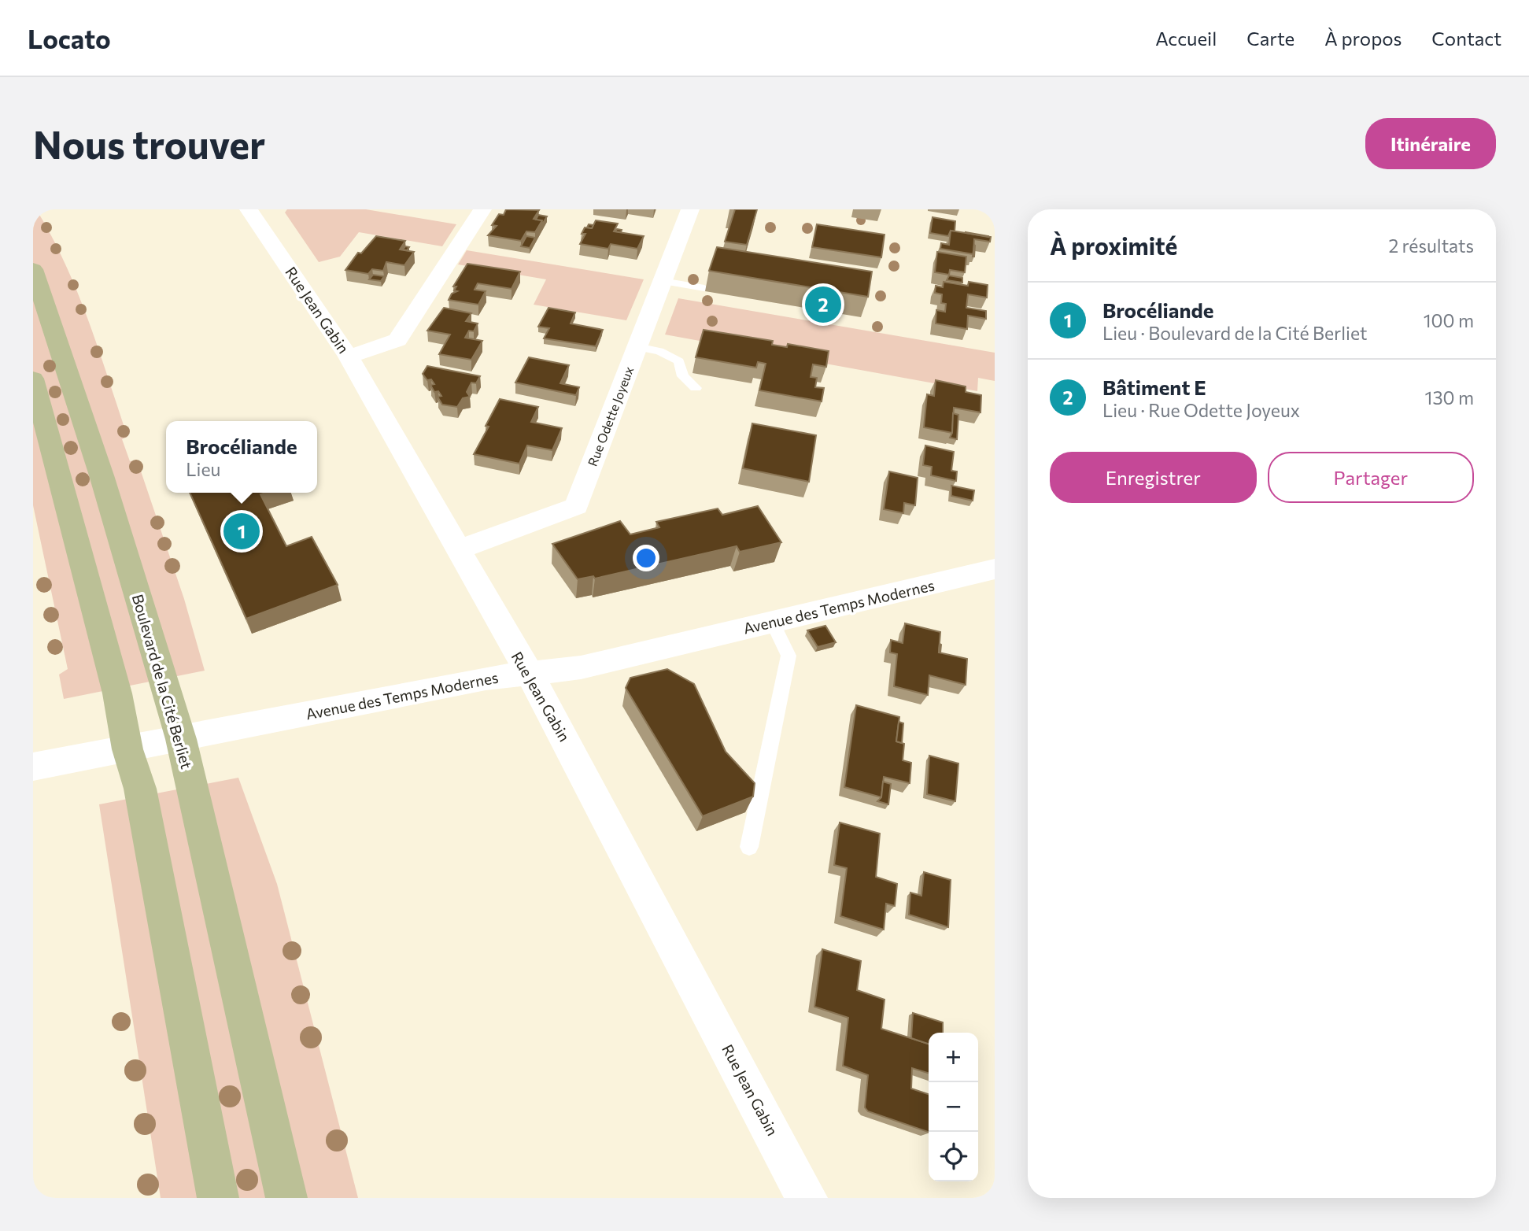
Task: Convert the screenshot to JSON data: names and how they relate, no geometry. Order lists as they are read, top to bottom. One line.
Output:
{"streets":{"main road":["Boulevard de la Cité Berliet"],"street":["Rue Jean Gabin","Rue Odette Joyeux","Avenue des Temps Modernes"]},"crossings":[["Rue Jean Gabin","Rue Odette Joyeux"],["Rue Jean Gabin","Avenue des Temps Modernes"],["Avenue des Temps Modernes","Boulevard de la Cité Berliet"]],"page":{"header":"Locato","nav":["Accueil","Carte","À propos","Contact"],"buttons":["Itinéraire",["Enregistrer","Partager"]],"title":"Nous trouver","heading":["À proximité","2 résultats"],"list":[{"mark":"1","name":"Brocéliande","note":"Lieu · Boulevard de la Cité Berliet","value":"100 m"},{"mark":"2","name":"Bâtiment E","note":"Lieu · Rue Odette Joyeux","value":"130 m"}],"pins":["2","1"],"popup":["Brocéliande","Lieu"],"map_buttons":["+","−"]}}
